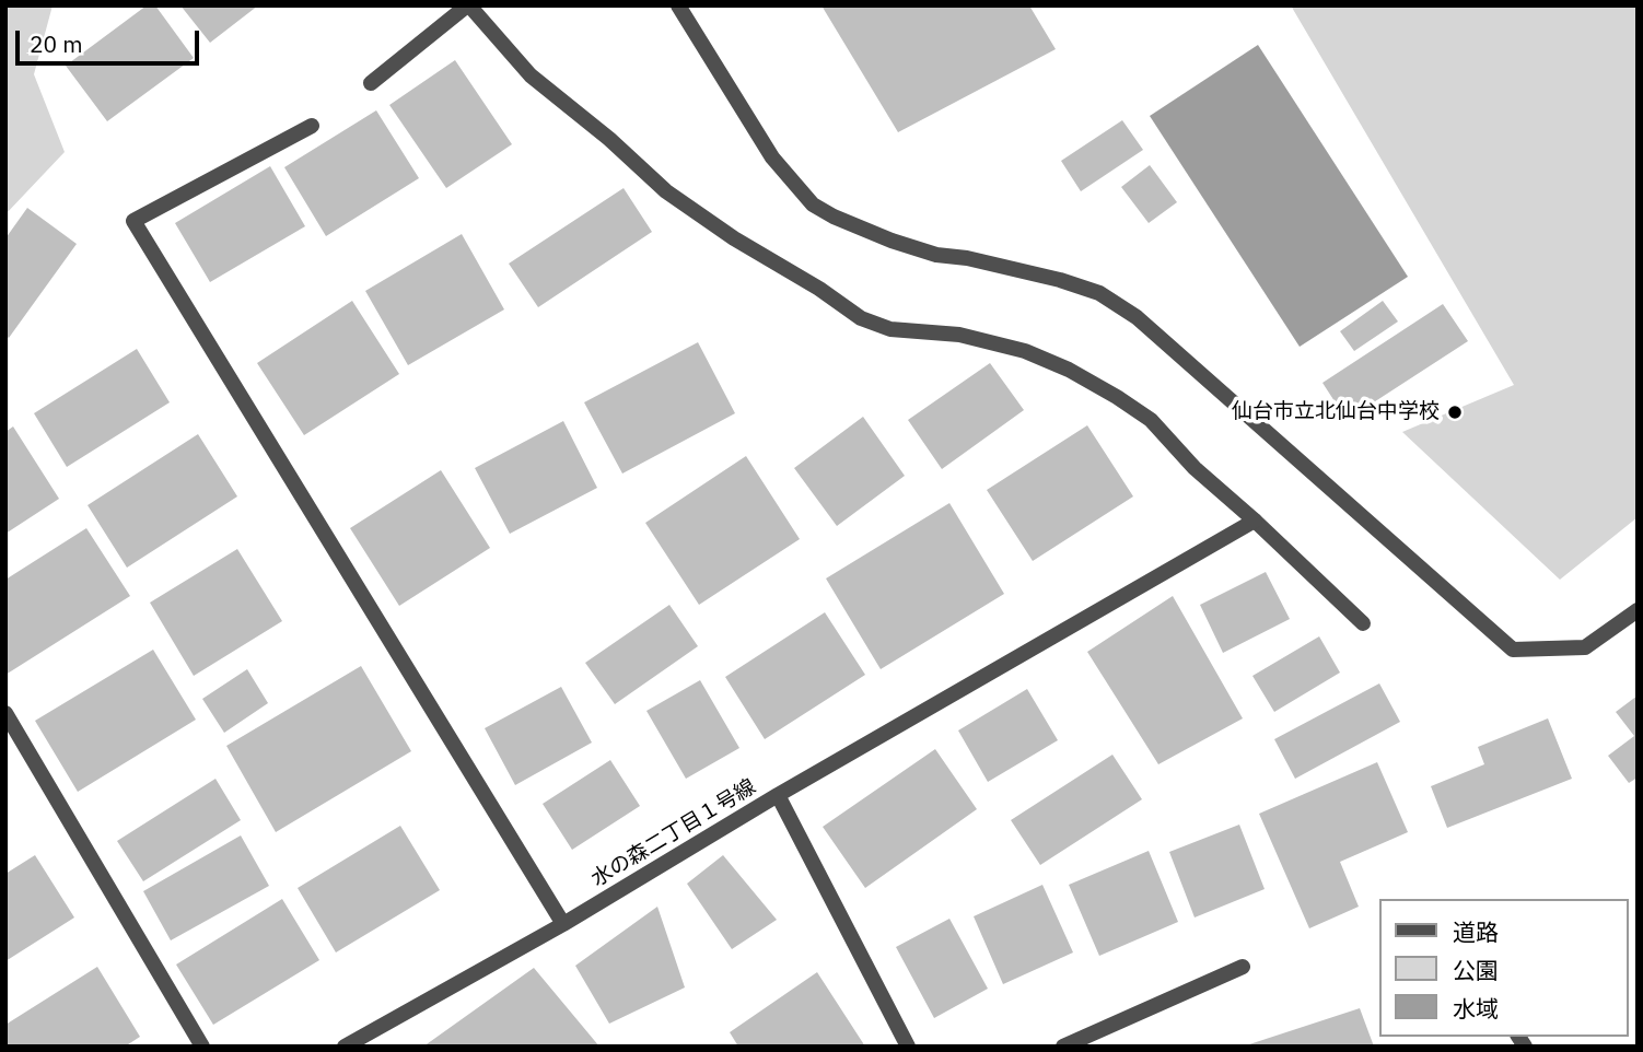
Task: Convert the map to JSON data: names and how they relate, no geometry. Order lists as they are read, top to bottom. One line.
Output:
{"streets":{"street":["水の森二丁目１号線"]},"places":["仙台市立北仙台中学校"],"legend":["道路","公園","水域"],"scale_bar":"20 m"}
